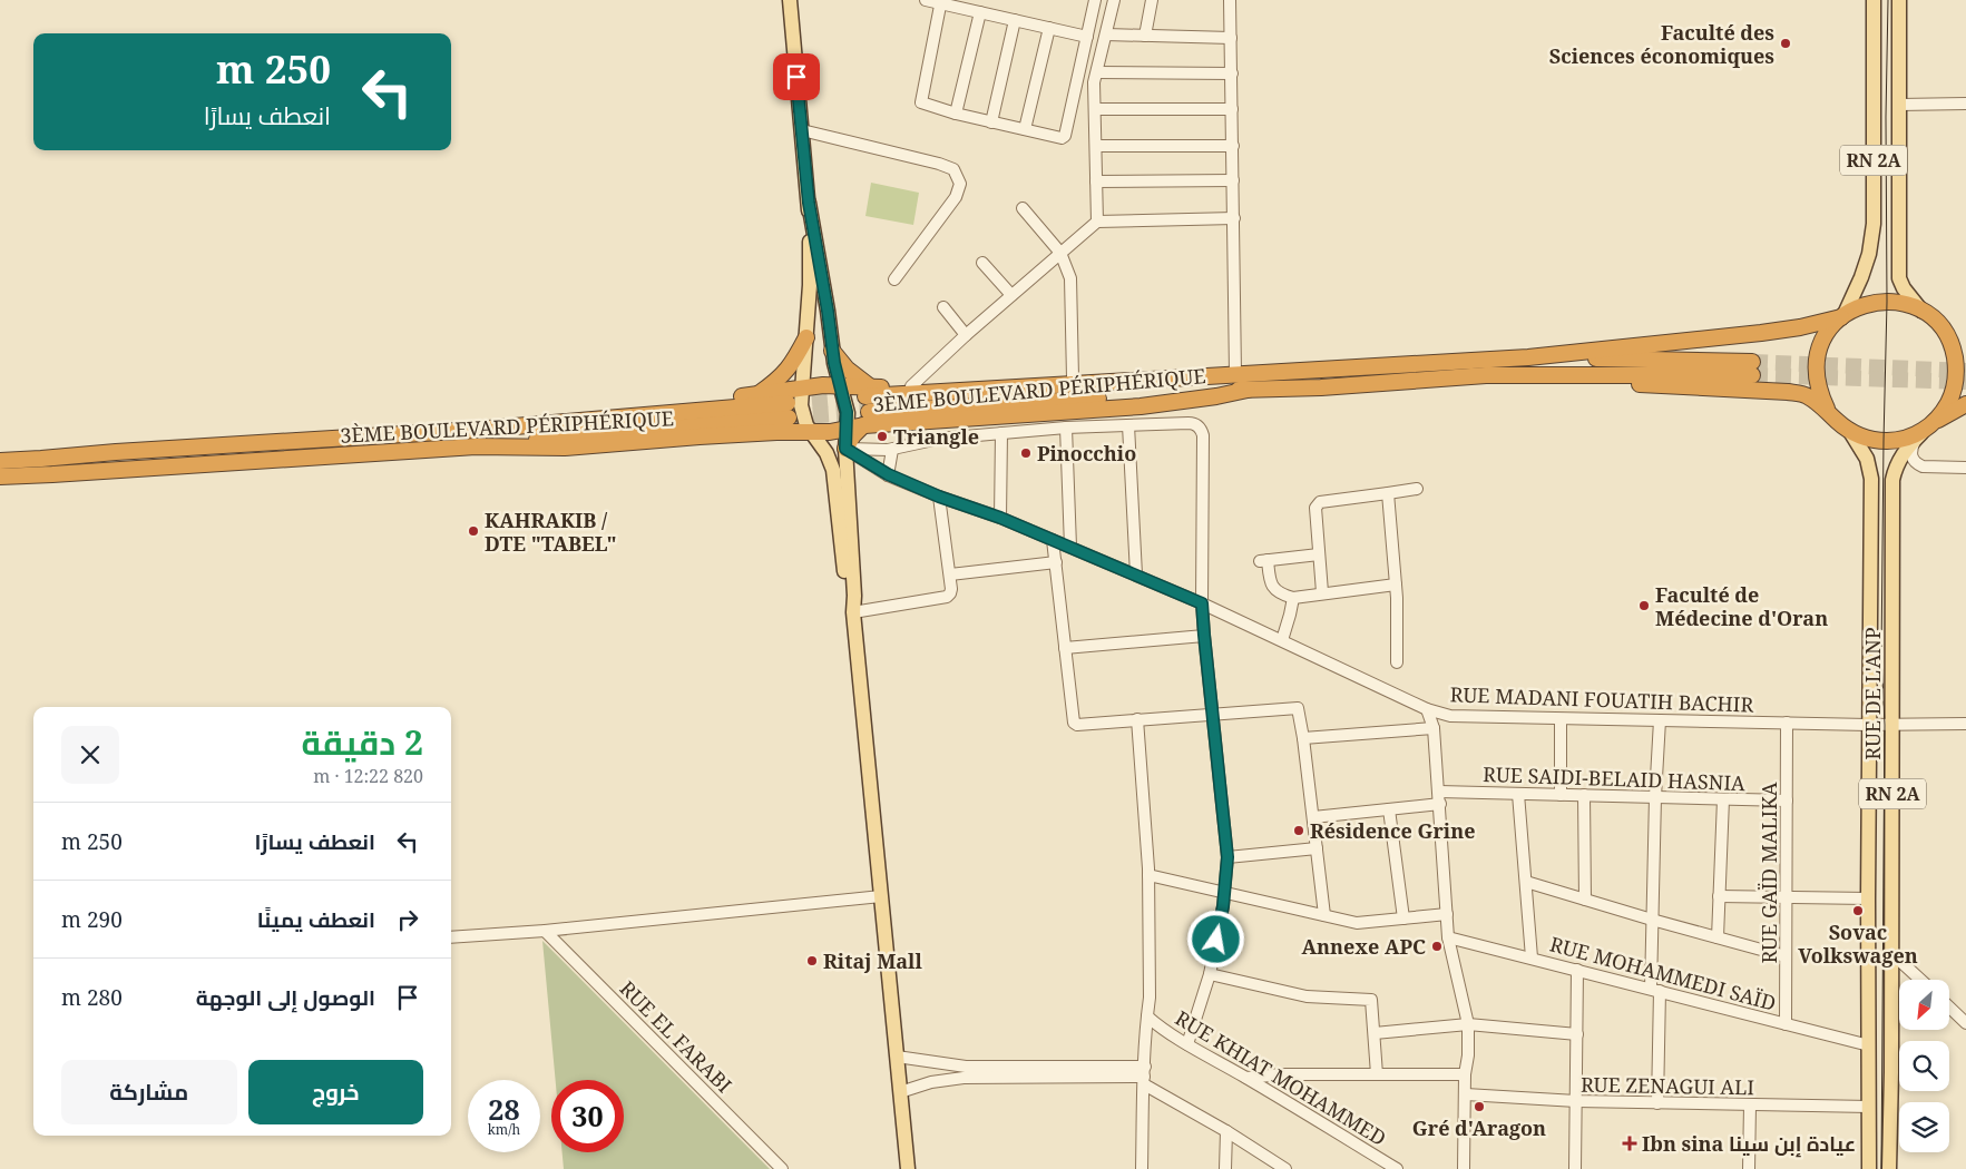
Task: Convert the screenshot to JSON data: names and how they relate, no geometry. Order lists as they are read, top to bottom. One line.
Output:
{"streets":{"highway":["3ÈME BOULEVARD PÉRIPHÉRIQUE"],"main road":["RN 2A","RUE DE L'ANP"],"street":["RUE MADANI FOUATIH BACHIR","RUE SAIDI-BELAID HASNIA","RUE GAÏD MALIKA","RUE MOHAMMEDI SAÏD","RUE EL FARABI","RUE KHIAT MOHAMMED","RUE ZENAGUI ALI"]},"crossings":[["RN 2A","RUE DE L'ANP"],["RUE DE L'ANP","RUE MADANI FOUATIH BACHIR"],["RUE DE L'ANP","RUE MOHAMMEDI SAÏD"],["RUE DE L'ANP","RUE ZENAGUI ALI"],["RUE MADANI FOUATIH BACHIR","RUE GAÏD MALIKA"],["RUE SAIDI-BELAID HASNIA","RUE GAÏD MALIKA"],["RUE GAÏD MALIKA","RUE MOHAMMEDI SAÏD"]],"places":{"other":["Faculté des Sciences économiques","Triangle","Pinocchio","KAHRAKIB / DTE \"TABEL\"","Faculté de Médecine d'Oran","Résidence Grine","Sovac Volkswagen","Annexe APC","Ritaj Mall","Gré d'Aragon"],"health":["Ibn sina عيادة إبن سينا"]},"north":"bottom left","page":{"turn":["250 m","انعطف يسارًا"],"heading":["2 دقيقة","820 m · 12:22"],"list":[{"name":"انعطف يسارًا","value":"250 m"},{"name":"انعطف يمينًا","value":"290 m"},{"name":"الوصول إلى الوجهة","value":"280 m"}],"buttons":["خروج","مشاركة"],"speed":"28 km/h","limit":"30"}}
